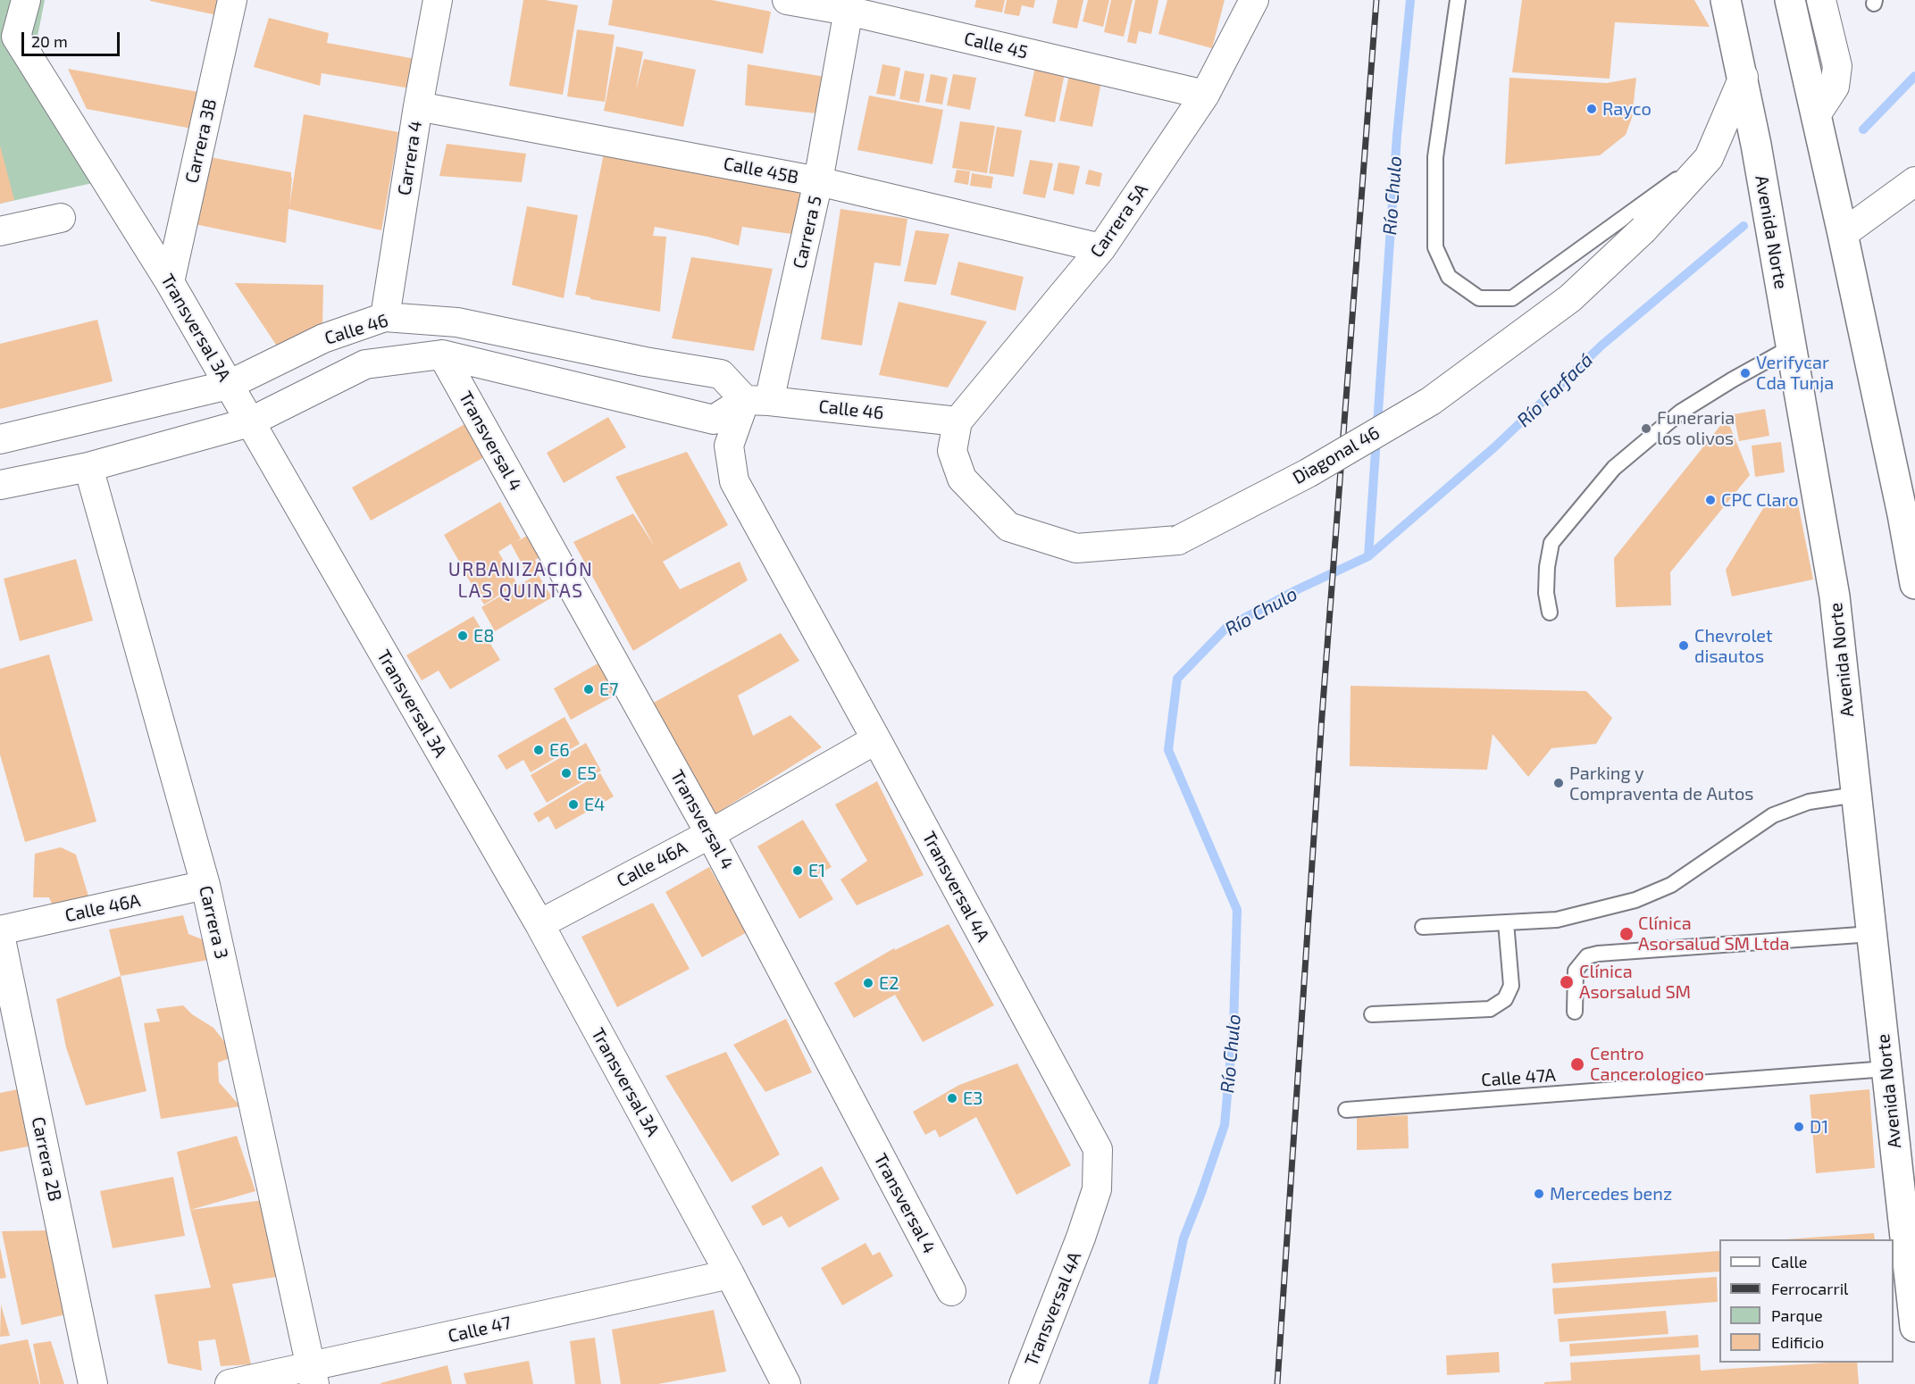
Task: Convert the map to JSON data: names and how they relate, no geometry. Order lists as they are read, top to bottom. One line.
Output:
{"streets":{"main road":["Avenida Norte"],"street":["Calle 45","Carrera 3B","Carrera 4","Calle 45B","Carrera 5A","Carrera 5","Transversal 3A","Calle 46","Transversal 4","Diagonal 46","Calle 46A","Transversal 4A","Carrera 3","Carrera 2B","Calle 47"],"lane":["Calle 47A"]},"crossings":[["Calle 45","Carrera 5A"],["Calle 45","Carrera 5"],["Carrera 3B","Transversal 3A"],["Carrera 4","Calle 45B"],["Carrera 4","Calle 46"],["Calle 45B","Carrera 5A"],["Calle 45B","Carrera 5"],["Carrera 5A","Calle 46"],["Carrera 5A","Diagonal 46"],["Carrera 5","Calle 46"],["Carrera 5","Transversal 4A"],["Avenida Norte","Diagonal 46"],["Avenida Norte","Calle 47A"],["Transversal 3A","Calle 46"],["Transversal 3A","Calle 46A"],["Transversal 3A","Calle 47"],["Calle 46","Transversal 4"],["Calle 46","Diagonal 46"],["Calle 46","Transversal 4A"],["Calle 46","Carrera 3"],["Transversal 4","Calle 46A"],["Calle 46A","Transversal 4A"],["Calle 46A","Carrera 3"],["Carrera 3","Calle 47"]],"districts":["URBANIZACIÓN LAS QUINTAS"],"water":["Río Chulo","Río Farfacá"],"places":["Rayco","Verifycar Cda Tunja","Funeraria los olivos","CPC Claro","E8","Chevrolet disautos","E7","E6","E5","Parking y Compraventa de Autos","E4","E1","Clínica Asorsalud SM Ltda","Clínica Asorsalud SM","E2","Centro Cancerologico","E3","D1","Mercedes benz"],"legend":["Calle","Ferrocarril","Parque","Edificio"],"scale_bar":"20 m"}
